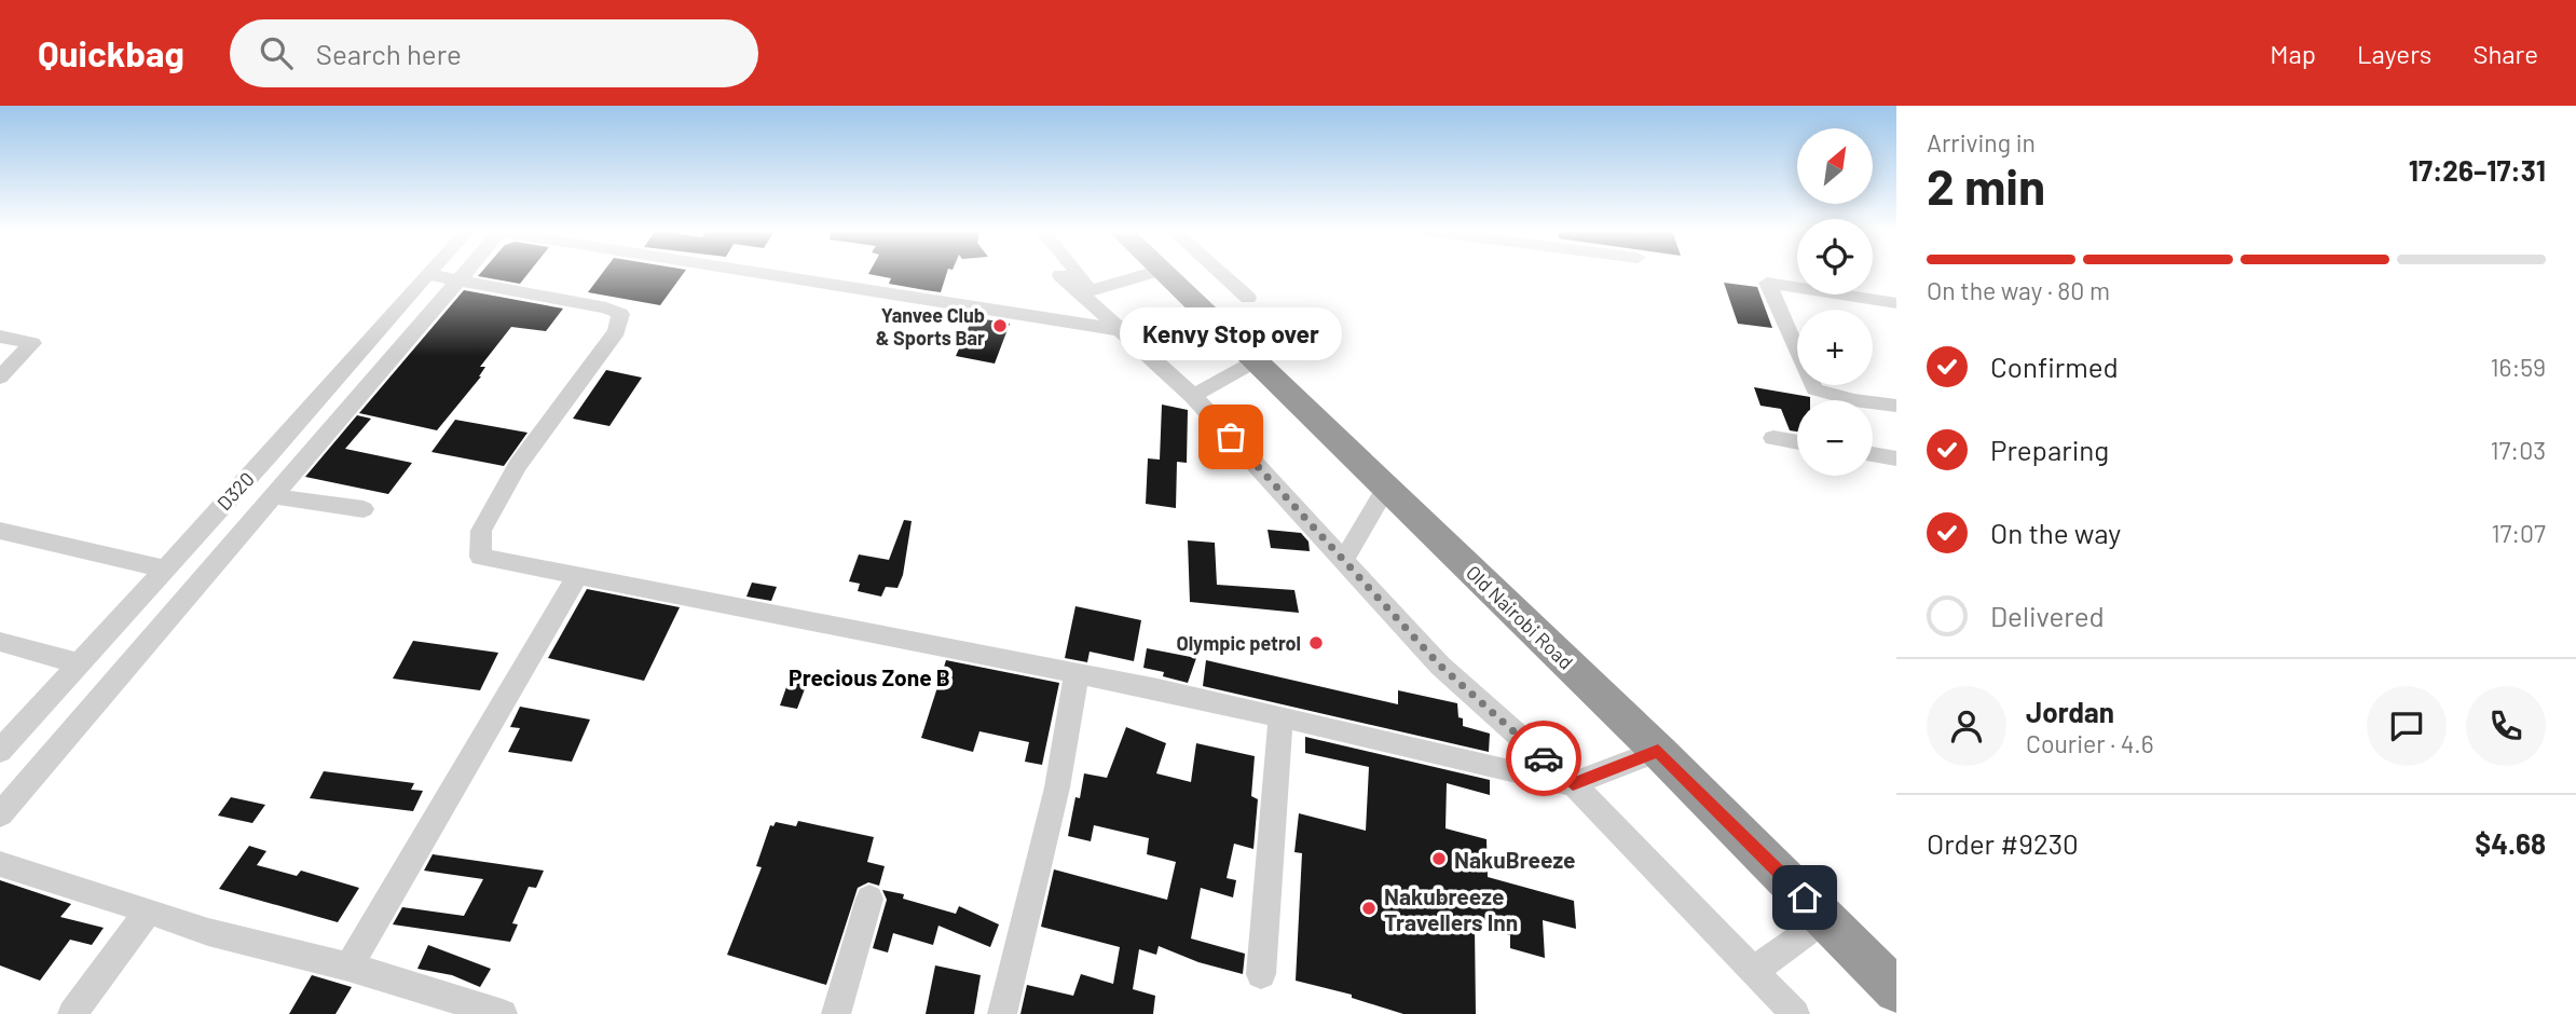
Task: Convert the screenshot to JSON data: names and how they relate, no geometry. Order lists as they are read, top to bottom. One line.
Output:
{"streets":{"highway":["Old Nairobi Road"],"street":["D320"]},"districts":["Precious Zone B"],"places":["Yanvee Club & Sports Bar","Kenvy Stop over","Olympic petrol","NakuBreeze","Nakubreeze Travellers Inn"],"north":"top right","page":{"header":"Quickbag","search":"Search here","nav":["Map","Layers","Share"],"heading":["2 min","Arriving in","17:26–17:31"],"panel":["Jordan","Courier · 4.6","Order #9230","$4.68"],"map_buttons":["+","−"],"bar":"On the way · 80 m","bubble":"Kenvy Stop over","list":[["Confirmed","16:59"],["Preparing","17:03"],["On the way","17:07"],"Delivered"]}}
